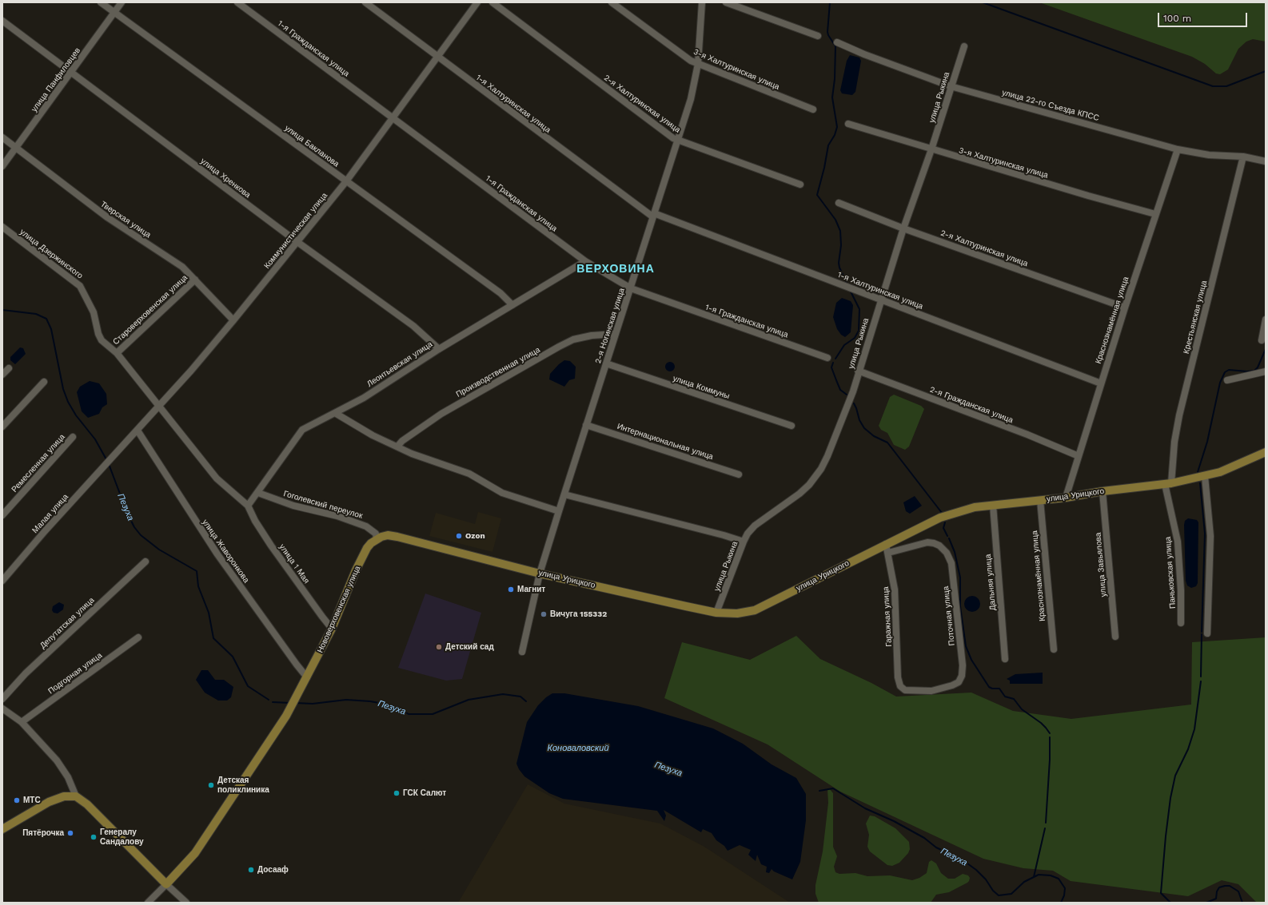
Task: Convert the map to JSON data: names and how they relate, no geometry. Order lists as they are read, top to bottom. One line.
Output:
{"streets":{"main road":["улица Урицкого","Нововерховенская улица"],"street":["1-я Гражданская улица","3-я Халтуринская улица","улица Панфиловцев","улица Рыкина","1-я Халтуринская улица","2-я Халтуринская улица","улица 22-го Съезда КПСС","улица Бакланова","улица Хренкова","Тверская улица","Коммунистическая улица","улица Дзержинского","Староверховенская улица","Крестьянская улица","Краснознамённая улица","2-я Ногинская улица","Леонтьевская улица","Производственная улица","улица Коммуны","2-я Гражданская улица","Интернациональная улица","Ремесленная улица","Гоголевский переулок","Малая улица","улица Жаворонкова","улица 1 Мая","улица Завьялова","Паньковская улица","Дальняя улица","Поточная улица","Гаражная улица","Депутатская улица","Подгорная улица"]},"crossings":[["1-я Гражданская улица","Коммунистическая улица"],["1-я Гражданская улица","2-я Ногинская улица"],["1-я Гражданская улица","Леонтьевская улица"],["3-я Халтуринская улица","улица Рыкина"],["3-я Халтуринская улица","Краснознамённая улица"],["3-я Халтуринская улица","2-я Ногинская улица"],["улица Панфиловцев","улица Бакланова"],["улица Панфиловцев","улица Хренкова"],["улица Панфиловцев","Тверская улица"],["улица Рыкина","1-я Халтуринская улица"],["улица Рыкина","2-я Халтуринская улица"],["улица Рыкина","улица 22-го Съезда КПСС"],["улица Рыкина","2-я Гражданская улица"],["улица Рыкина","улица Урицкого"],["1-я Халтуринская улица","Коммунистическая улица"],["1-я Халтуринская улица","Краснознамённая улица"],["1-я Халтуринская улица","2-я Ногинская улица"],["2-я Халтуринская улица","Краснознамённая улица"],["2-я Халтуринская улица","2-я Ногинская улица"],["улица 22-го Съезда КПСС","Крестьянская улица"],["улица 22-го Съезда КПСС","Краснознамённая улица"],["улица Бакланова","Коммунистическая улица"],["улица Бакланова","Леонтьевская улица"],["улица Хренкова","Коммунистическая улица"],["улица Хренкова","Леонтьевская улица"],["Тверская улица","Коммунистическая улица"],["Тверская улица","Староверховенская улица"],["Коммунистическая улица","улица Дзержинского"],["Коммунистическая улица","Малая улица"],["Коммунистическая улица","улица Жаворонкова"],["улица Дзержинского","Староверховенская улица"],["улица Дзержинского","Леонтьевская улица"],["улица Дзержинского","улица 1 Мая"],["Крестьянская улица","улица Урицкого"],["Крестьянская улица","Паньковская улица"],["Краснознамённая улица","2-я Гражданская улица"],["Краснознамённая улица","улица Урицкого"],["2-я Ногинская улица","Производственная улица"],["2-я Ногинская улица","улица Коммуны"],["2-я Ногинская улица","Интернациональная улица"],["2-я Ногинская улица","улица Урицкого"],["Леонтьевская улица","Гоголевский переулок"],["Леонтьевская улица","улица 1 Мая"],["улица Урицкого","Гоголевский переулок"],["улица Урицкого","улица Завьялова"],["улица Урицкого","Паньковская улица"],["улица Урицкого","Дальняя улица"],["улица Урицкого","Нововерховенская улица"],["улица Урицкого","Гаражная улица"],["Гоголевский переулок","Нововерховенская улица"],["улица Жаворонкова","Нововерховенская улица"],["улица 1 Мая","Нововерховенская улица"],["Поточная улица","Гаражная улица"]],"districts":["ВЕРХОВИНА"],"water":["Пезуха","Коноваловский"],"places":["Ozon","Магнит","Вичуга 155332","Детский сад","Детская поликлиника","ГСК Салют","МТС","Пятёрочка","Генералу Сандалову","Досааф"],"scale_bar":"100 m"}
